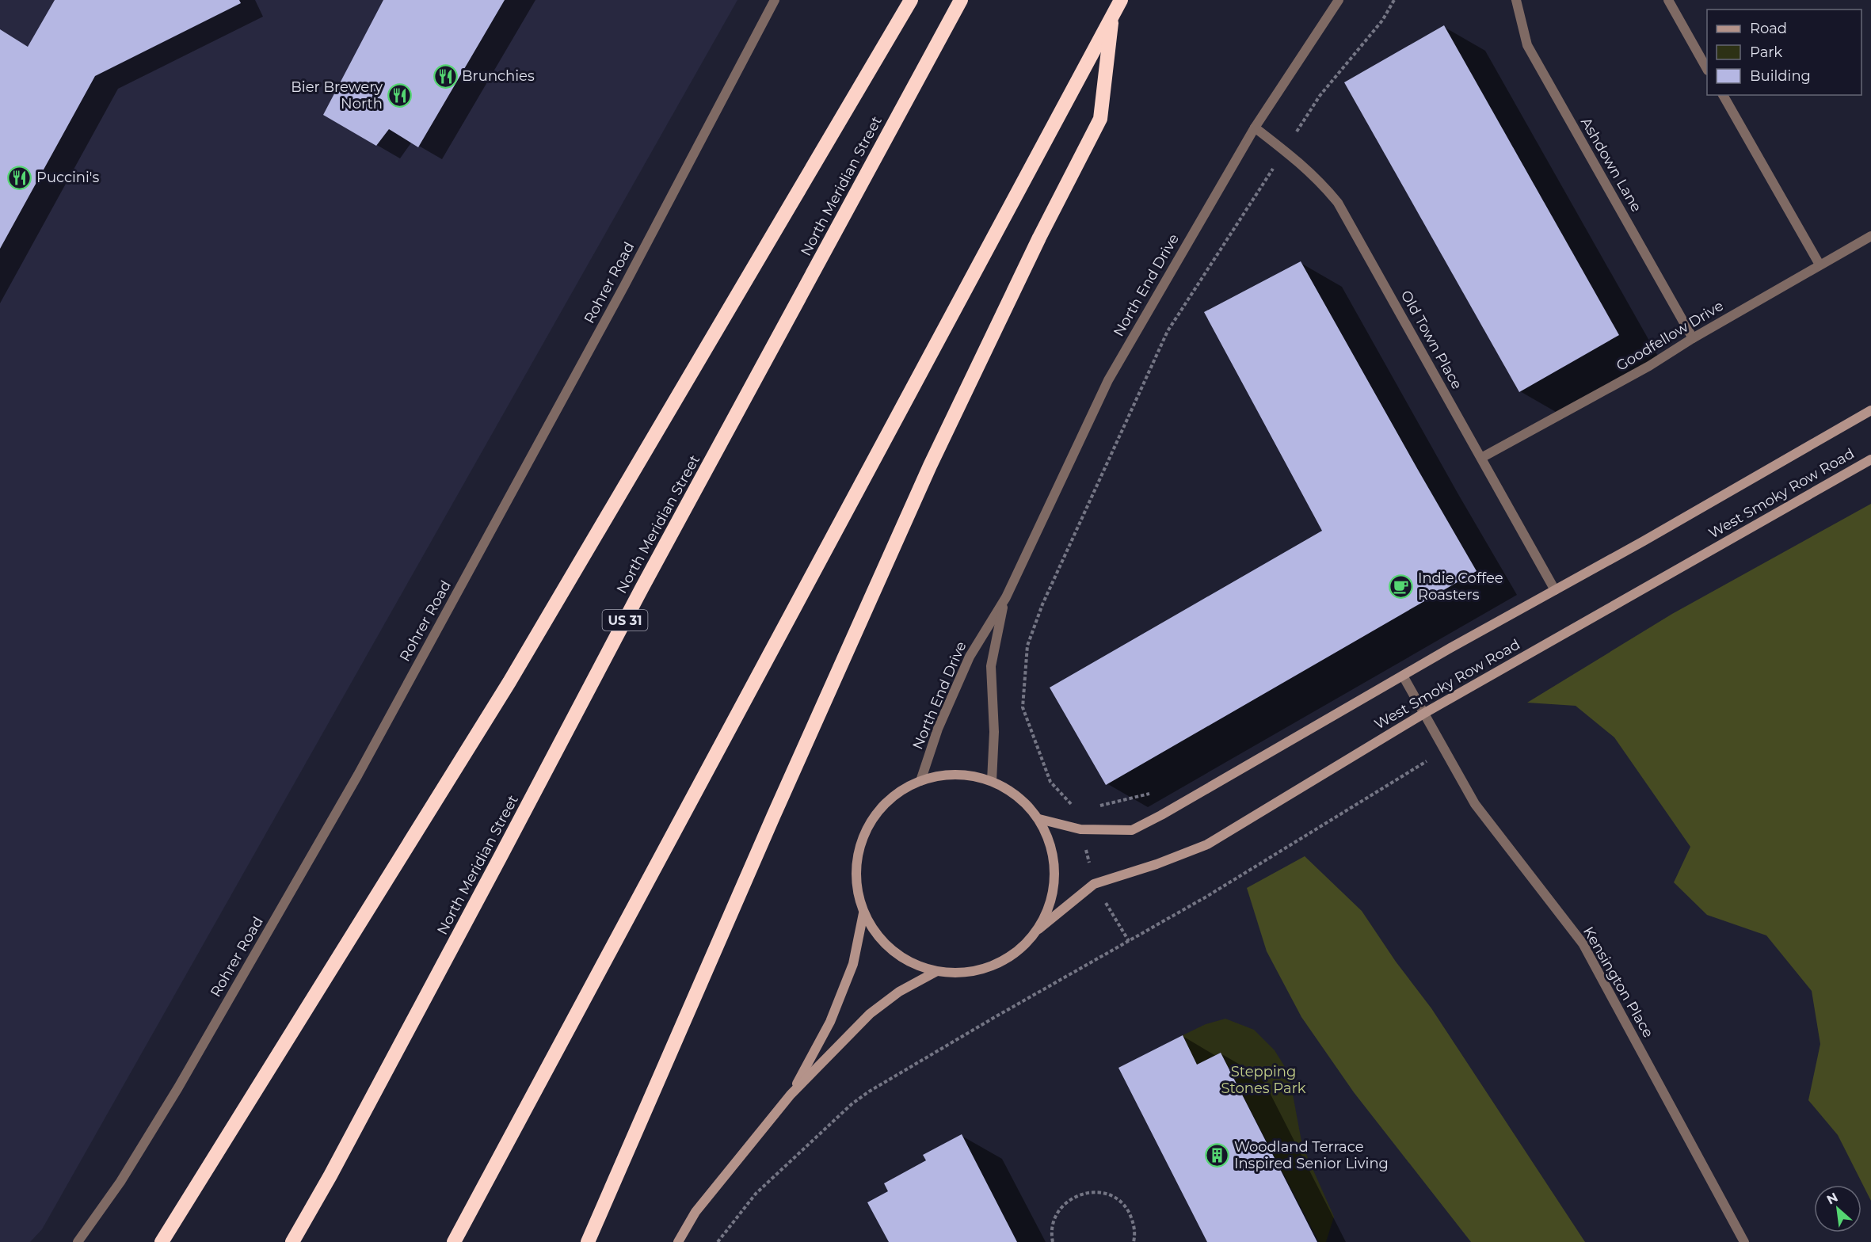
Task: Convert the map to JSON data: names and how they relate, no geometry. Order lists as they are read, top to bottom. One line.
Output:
{"streets":{"highway":["North Meridian Street","US 31"],"street":["Ashdown Lane","Rohrer Road","North End Drive","Goodfellow Drive","Old Town Place","West Smoky Row Road","Kensington Place"]},"crossings":[["Ashdown Lane","Goodfellow Drive"],["North End Drive","Old Town Place"],["Goodfellow Drive","Old Town Place"],["Old Town Place","West Smoky Row Road"],["West Smoky Row Road","Kensington Place"]],"parks":["Stepping Stones Park"],"places":{"restaurant":["Brunchies","Bier Brewery North","Puccini's"],"cafe":["Indie Coffee Roasters"],"building":["Woodland Terrace Inspired Senior Living"]},"legend":["Road","Park","Building"],"north":"top left"}
